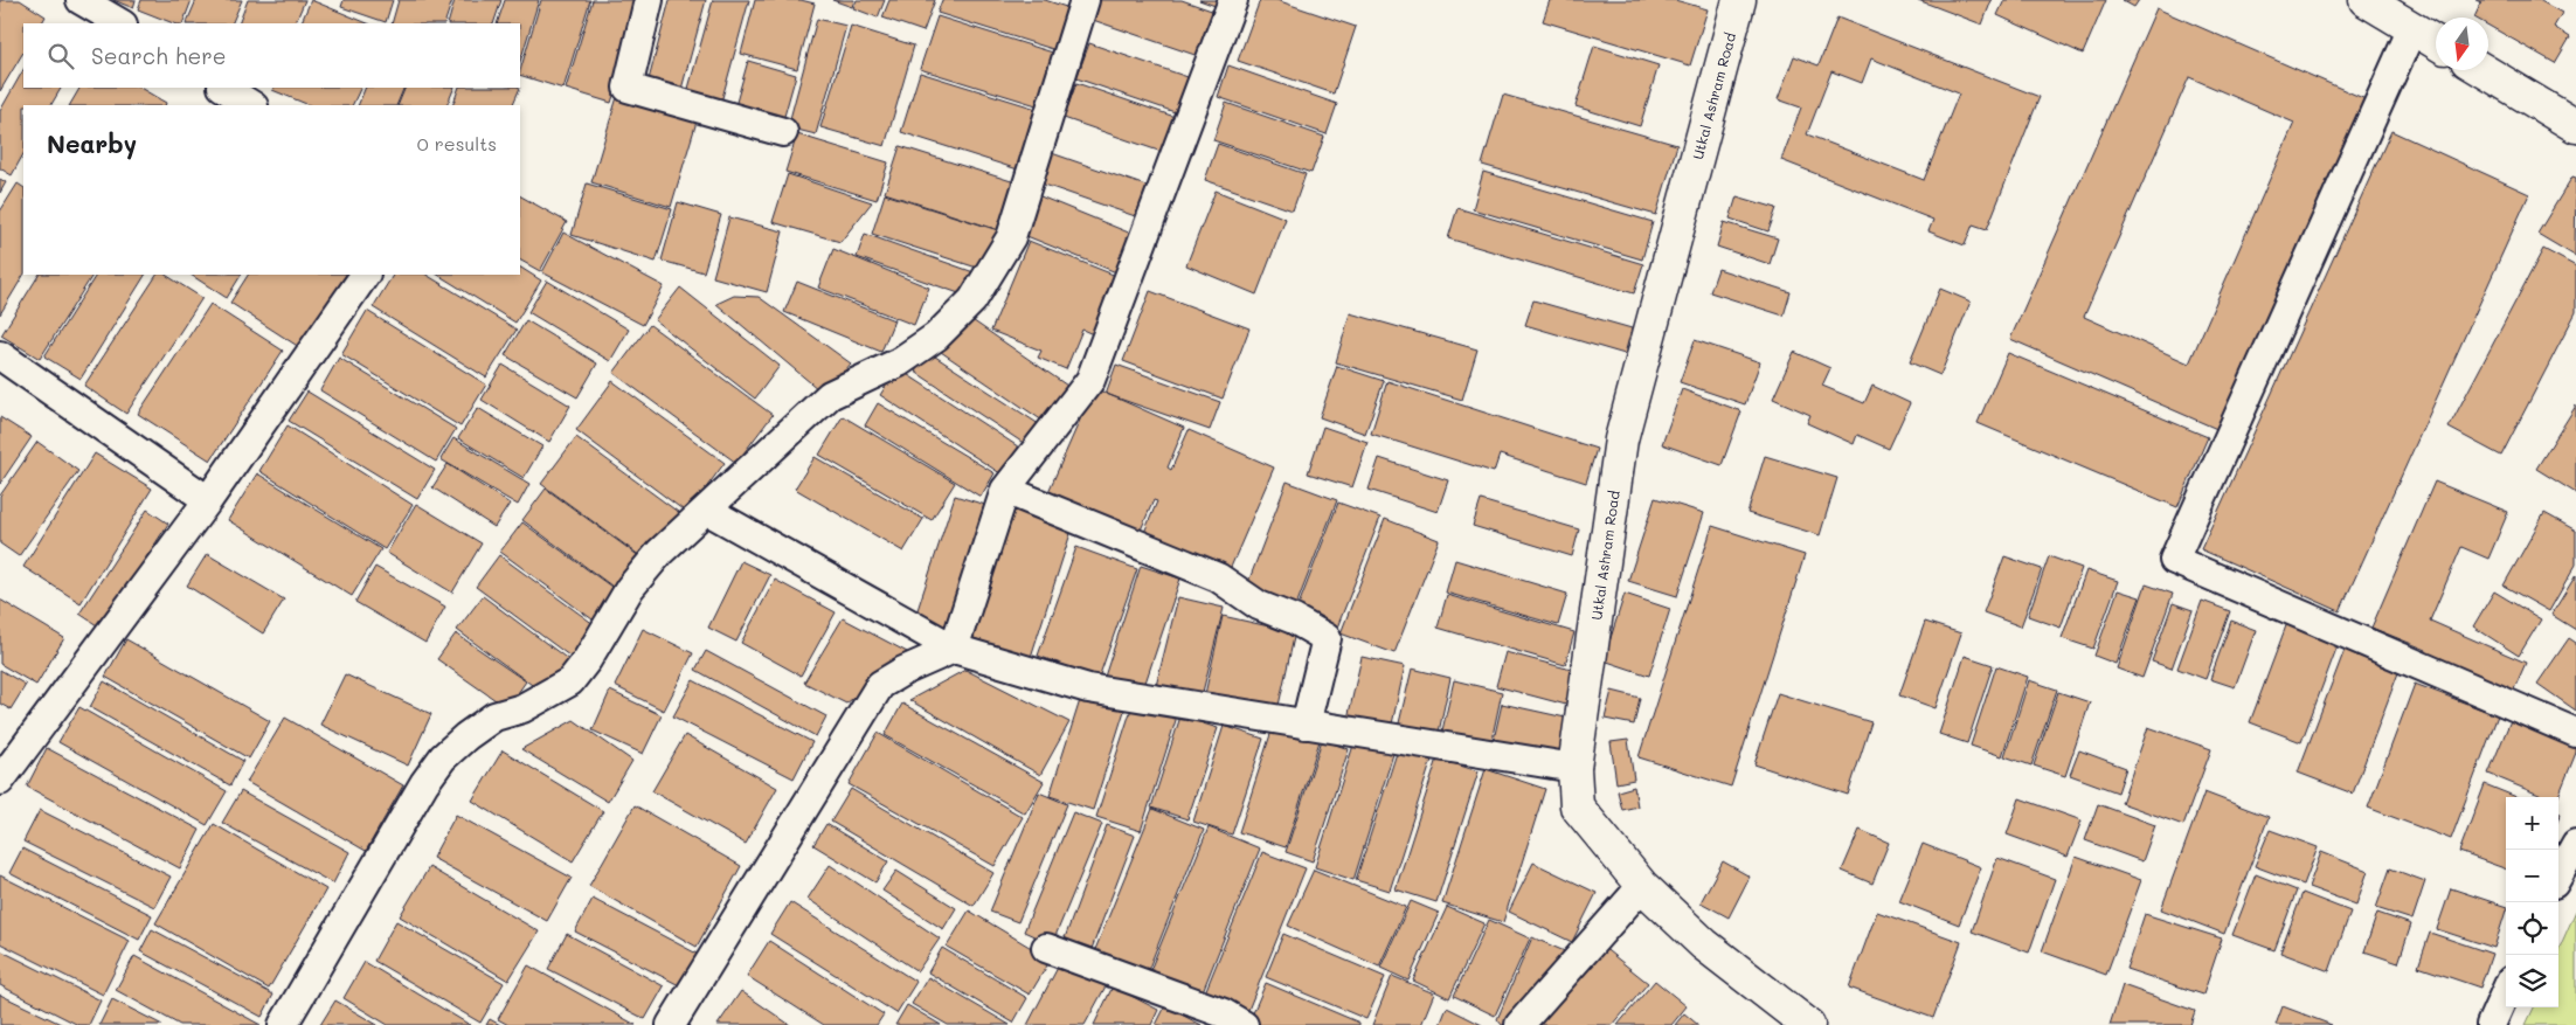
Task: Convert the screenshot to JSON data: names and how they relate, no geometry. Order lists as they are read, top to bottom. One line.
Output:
{"streets":{"main road":["Utkal Ashram Road"]},"north":"bottom","page":{"search":"Search here","heading":["Nearby","0 results"],"map_buttons":["+","−"]}}
